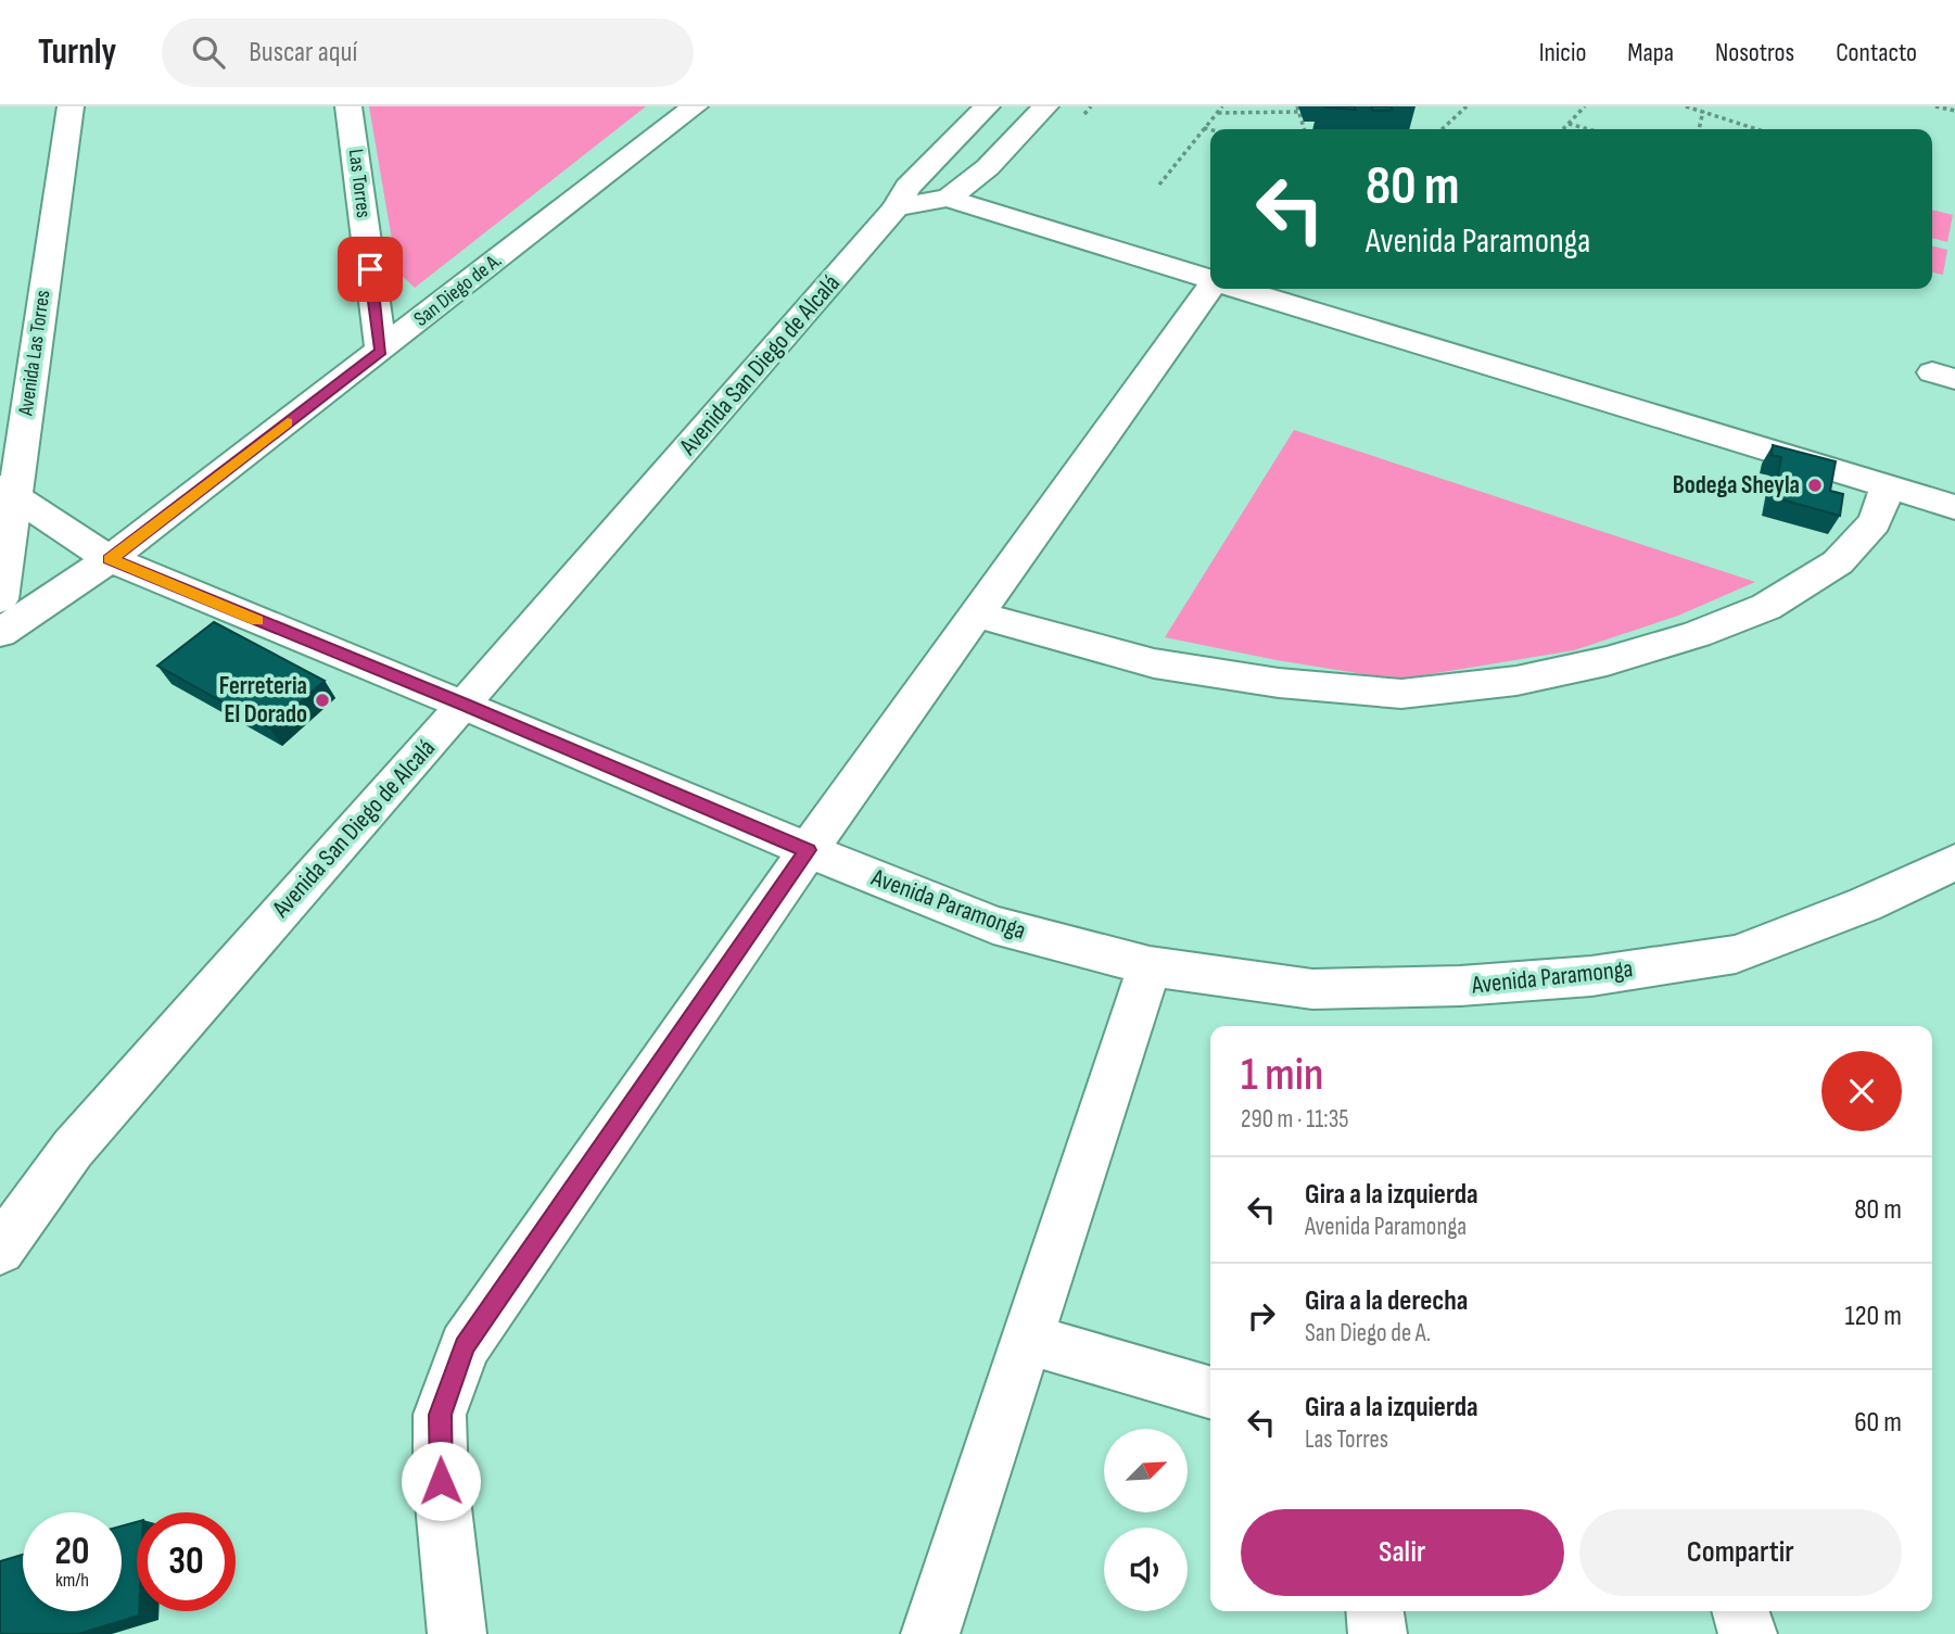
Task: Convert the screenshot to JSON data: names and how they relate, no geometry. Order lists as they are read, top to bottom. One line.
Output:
{"streets":{"street":["Las Torres","San Diego de A.","Avenida Las Torres","Avenida San Diego de Alcalá","Avenida Paramonga"]},"crossings":[["Las Torres","San Diego de A."],["San Diego de A.","Avenida Paramonga"],["Avenida Las Torres","Avenida Paramonga"],["Avenida San Diego de Alcalá","Avenida Paramonga"]],"places":["Bodega Sheyla","Ferreteria El Dorado"],"north":"top right","page":{"header":"Turnly","search":"Buscar aquí","nav":["Inicio","Mapa","Nosotros","Contacto"],"turn":["80 m","Avenida Paramonga"],"heading":["1 min","290 m · 11:35"],"list":[{"name":"Gira a la izquierda","note":"Avenida Paramonga","value":"80 m"},{"name":"Gira a la derecha","note":"San Diego de A.","value":"120 m"},{"name":"Gira a la izquierda","note":"Las Torres","value":"60 m"}],"buttons":["Salir","Compartir"],"speed":"20 km/h","limit":"30"}}
